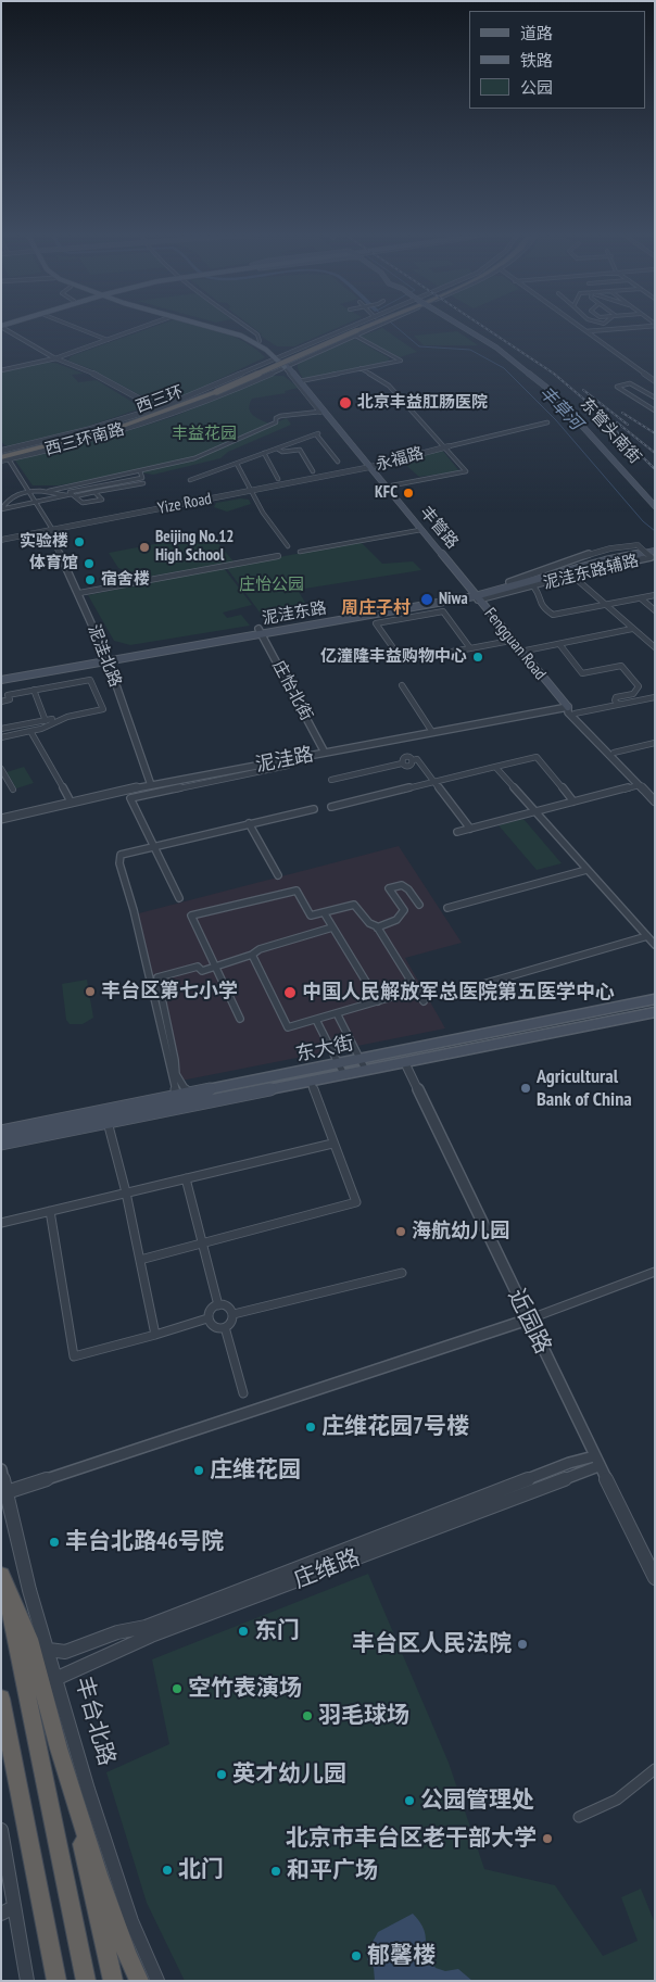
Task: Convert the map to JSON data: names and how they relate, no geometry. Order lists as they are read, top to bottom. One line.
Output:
{"streets":{"highway":["西三环"],"main road":["东管头南街","丰管路","泥洼东路","Fengguan Road","东大街"],"street":["西三环南路","永福路","Yize Road","泥洼东路辅路","泥洼北路","庄怡北街","泥洼路","近园路","庄维路","丰台北路"]},"crossings":[["西三环","西三环南路"],["西三环南路","丰管路"],["永福路","Yize Road"],["永福路","丰管路"],["永福路","Fengguan Road"],["Yize Road","丰管路"],["Yize Road","Fengguan Road"],["Yize Road","泥洼北路"],["丰管路","泥洼东路辅路"],["丰管路","泥洼东路"],["丰管路","Fengguan Road"],["泥洼东路辅路","泥洼东路"],["泥洼东路辅路","Fengguan Road"],["泥洼东路","Fengguan Road"],["泥洼东路","泥洼北路"],["泥洼东路","庄怡北街"],["Fengguan Road","泥洼路"],["泥洼北路","泥洼路"],["庄怡北街","泥洼路"],["东大街","近园路"],["近园路","庄维路"],["庄维路","丰台北路"]],"districts":["周庄子村"],"water":["丰草河"],"parks":["丰益花园","庄怡公园"],"places":["北京丰益肛肠医院","KFC","实验楼","Beijing No.12 High School","体育馆","宿舍楼","Niwa","亿潼隆丰益购物中心","丰台区第七小学","中国人民解放军总医院第五医学中心","Agricultural Bank of China","海航幼儿园","庄维花园7号楼","庄维花园","丰台北路46号院","东门","丰台区人民法院","空竹表演场","羽毛球场","英才幼儿园","公园管理处","北京市丰台区老干部大学","北门","和平广场","郁馨楼"],"legend":["道路","铁路","公园"]}
